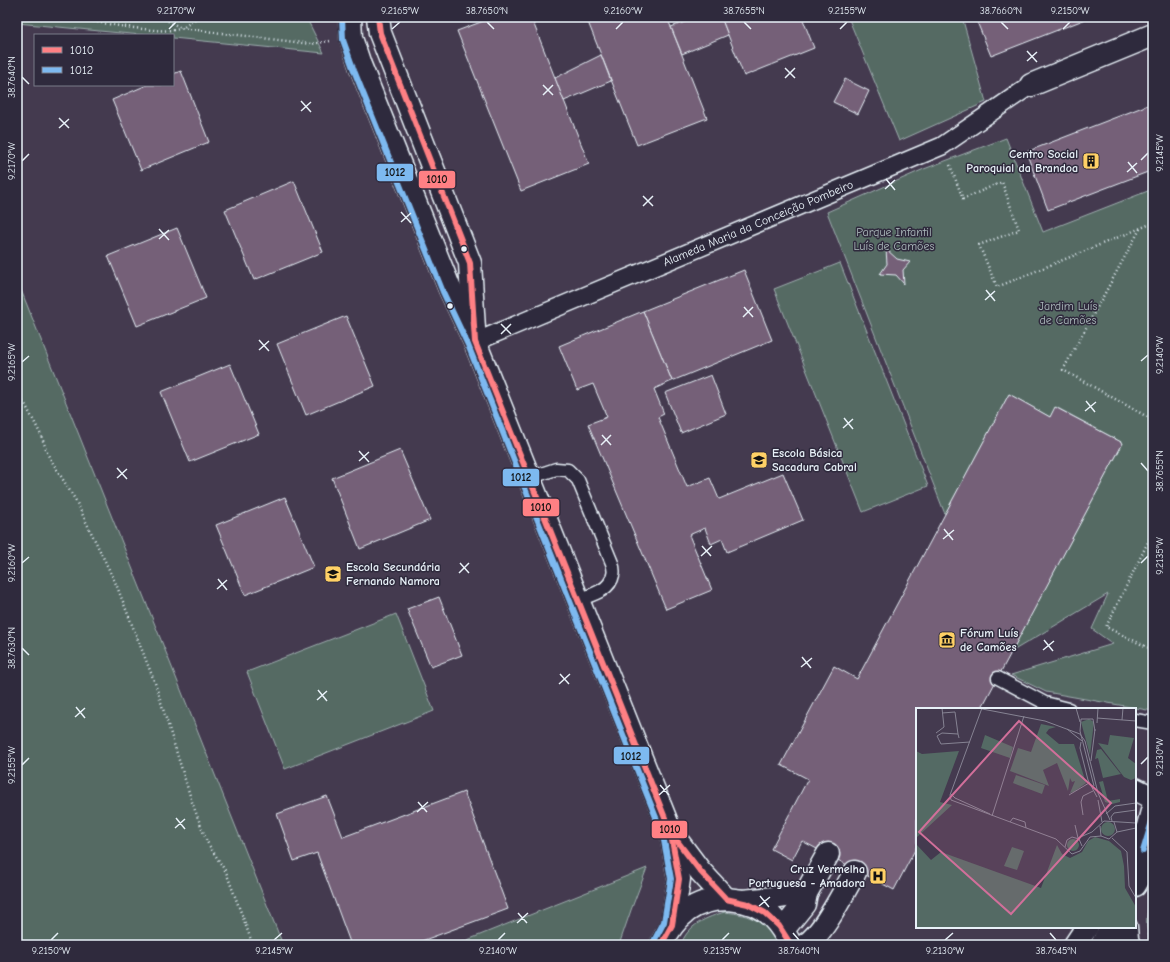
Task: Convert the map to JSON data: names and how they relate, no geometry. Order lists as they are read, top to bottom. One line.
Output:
{"streets":{"street":["Alameda Maria da Conceição Pombeiro"]},"parks":["Parque Infantil Luís de Camões","Jardim Luís de Camões"],"places":{"building":["Centro Social Paroquial da Brandoa"],"school or university":["Escola Básica Sacadura Cabral","Escola Secundária Fernando Namora"],"museum":["Fórum Luís de Camões"],"hospital":["Cruz Vermelha Portuguesa - Amadora"]},"lines":["transit line 1010","transit line 1012"],"legend":["1010","1012"],"coordinates":["9.2170°W","9.2165°W","38.7650°N","9.2160°W","38.7655°N","9.2155°W","38.7660°N","9.2150°W","38.7640°N","9.2145°W","9.2140°W","9.2135°W","38.7630°N","9.2130°W","38.7645°N"]}
